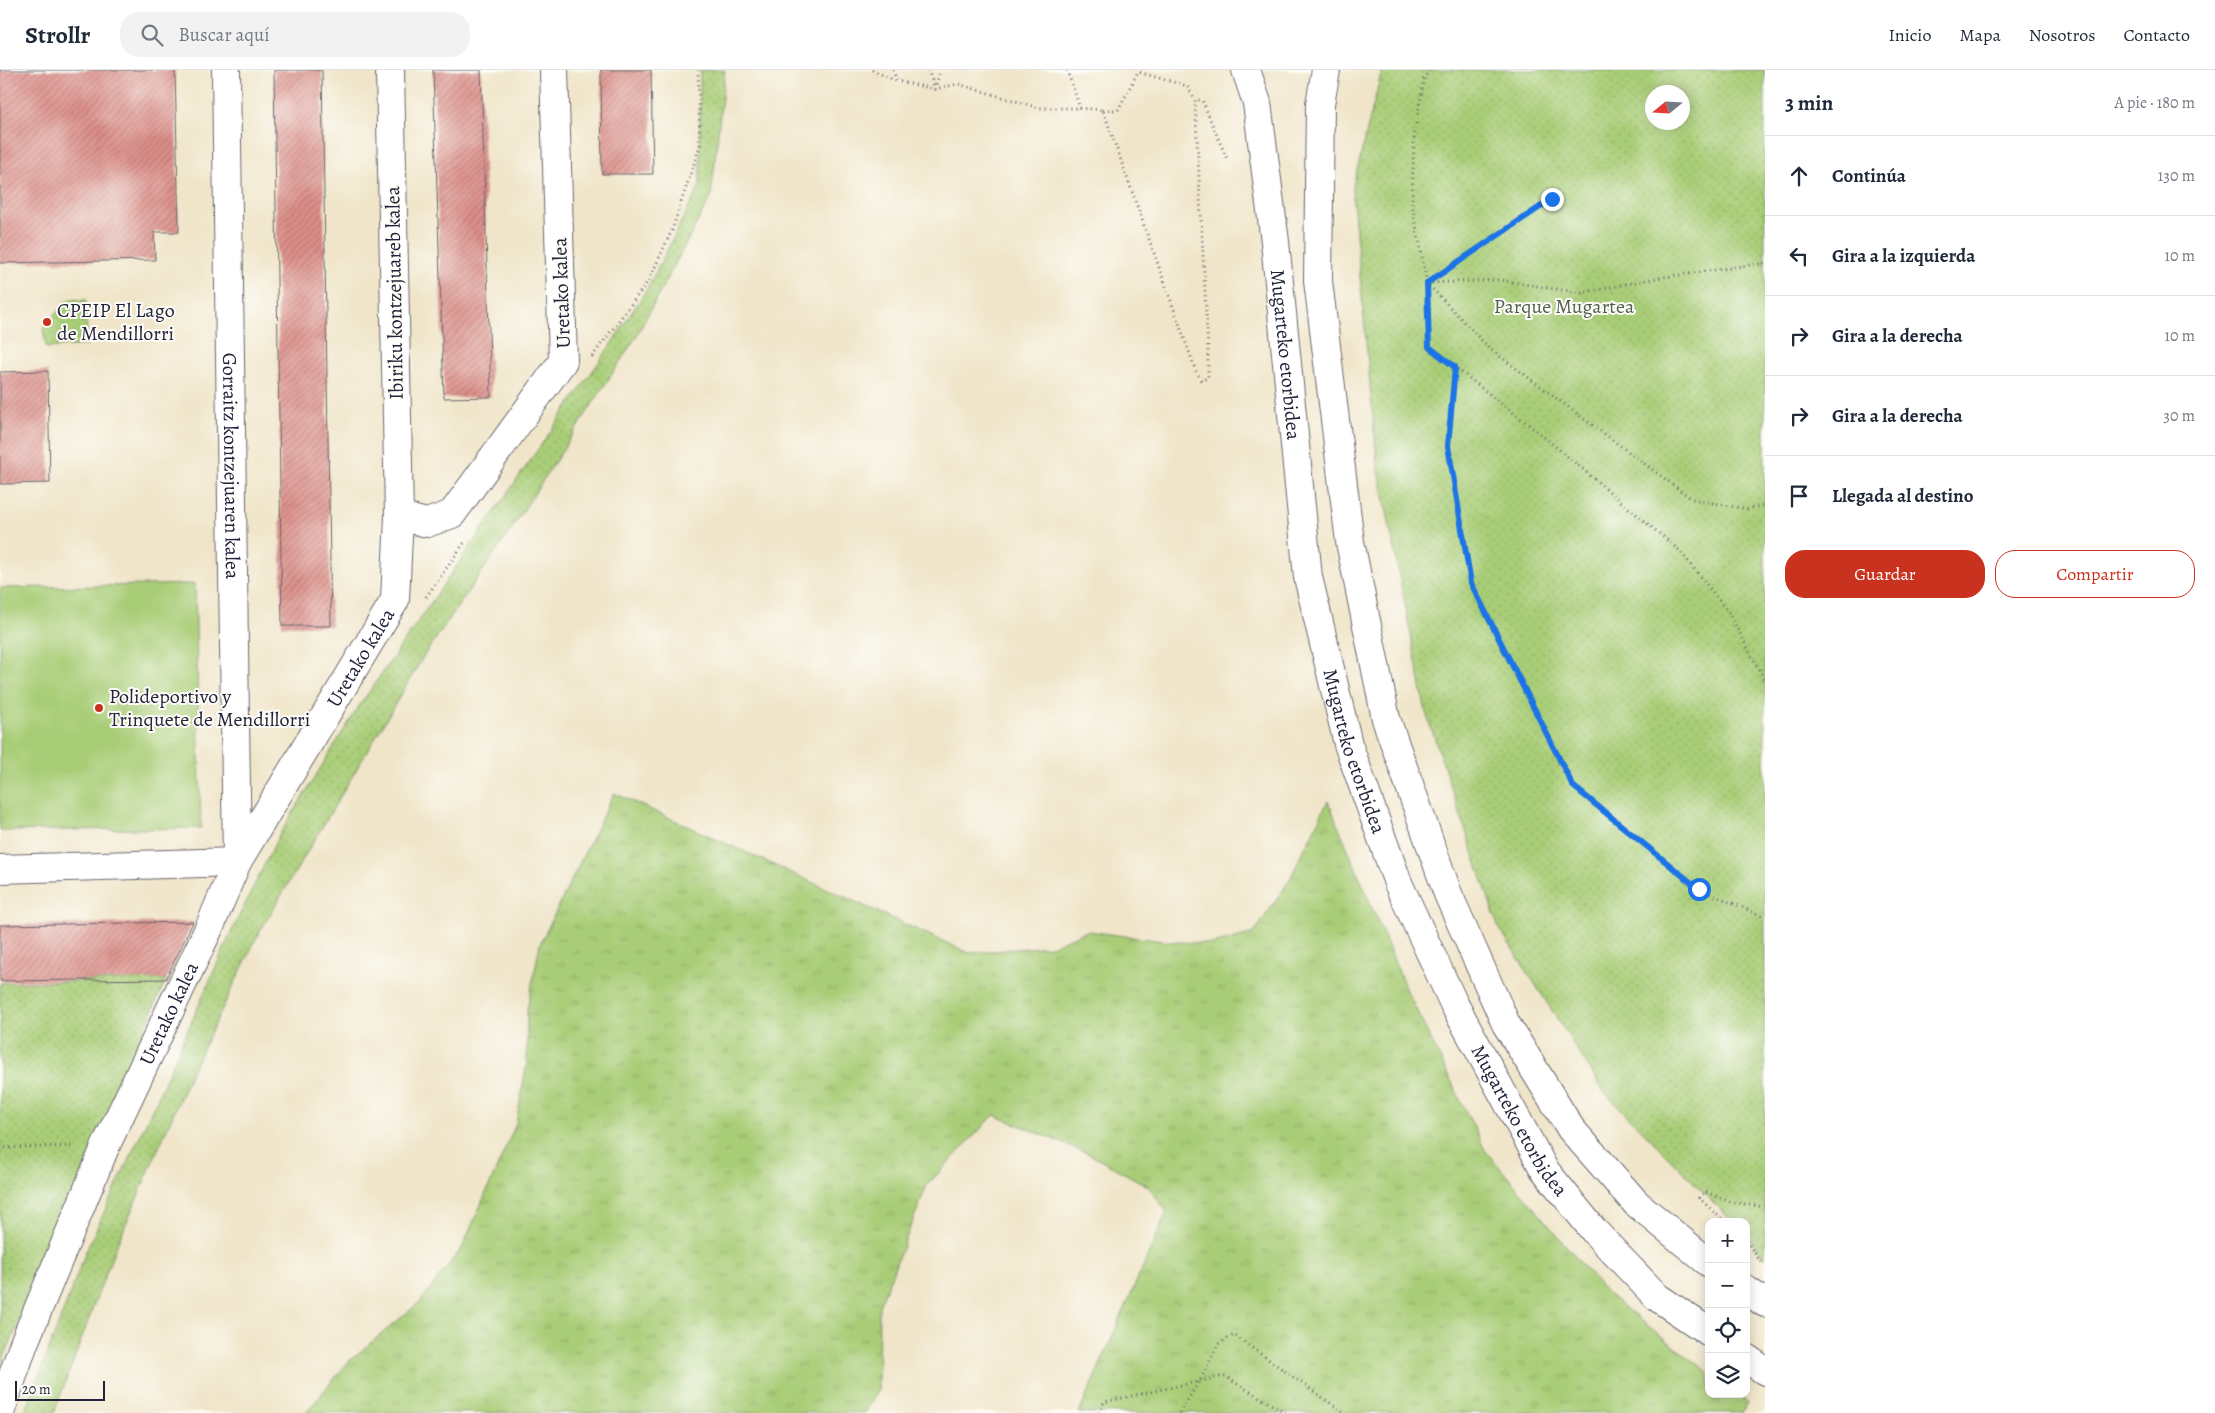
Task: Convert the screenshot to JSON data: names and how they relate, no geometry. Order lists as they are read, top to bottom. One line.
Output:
{"streets":{"street":["Ibiriku kontzejuareb kalea","Uretako kalea","Mugarteko etorbidea","Gorraitz kontzejuaren kalea"]},"crossings":[["Ibiriku kontzejuareb kalea","Uretako kalea"],["Uretako kalea","Gorraitz kontzejuaren kalea"]],"parks":["Parque Mugartea"],"places":["CPEIP El Lago de Mendillorri","Polideportivo y Trinquete de Mendillorri"],"scale_bar":"20 m","north":"left","page":{"header":"Strollr","search":"Buscar aquí","nav":["Inicio","Mapa","Nosotros","Contacto"],"heading":["3 min","A pie · 180 m"],"list":[["Continúa","130 m"],["Gira a la izquierda","10 m"],["Gira a la derecha","10 m"],["Gira a la derecha","30 m"],"Llegada al destino"],"buttons":["Guardar","Compartir"],"map_buttons":["+","−"],"scale":"20 m"}}
